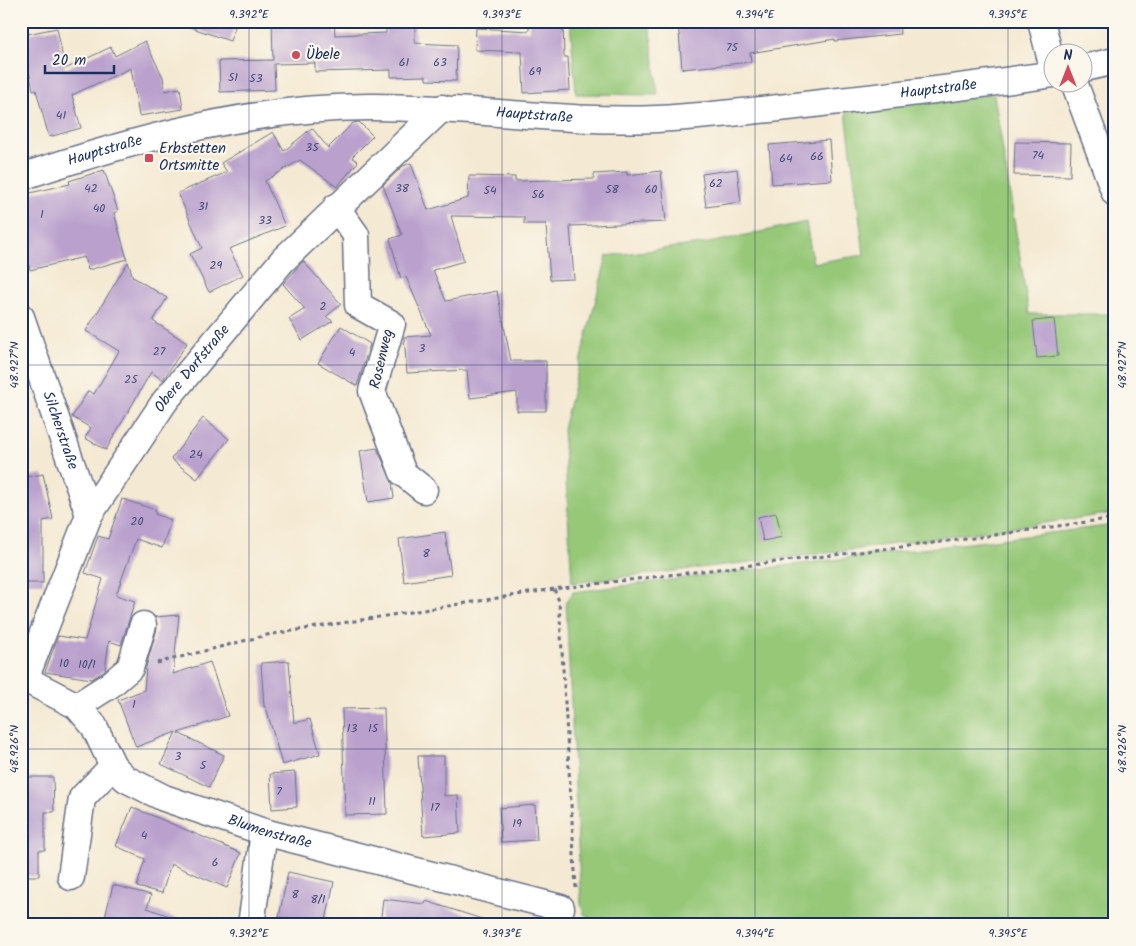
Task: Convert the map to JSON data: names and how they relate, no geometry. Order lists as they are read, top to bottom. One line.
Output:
{"streets":{"street":["Hauptstraße","Rosenweg","Obere Dorfstraße","Silcherstraße","Blumenstraße"]},"crossings":[["Hauptstraße","Obere Dorfstraße"],["Rosenweg","Obere Dorfstraße"],["Obere Dorfstraße","Silcherstraße"],["Obere Dorfstraße","Blumenstraße"]],"places":{"other":["Übele"],"transit":["Erbstetten Ortsmitte"]},"house_numbers":["75","61","63","69","51","53","41","35","74","66","64","62","42","38","58","60","54","56","31","40","1","33","29","2","3","27","4","25","24","20","8","10","10/1","1","13","15","3","5","7","11","17","19","4","6","8","8/1"],"scale_bar":"20 m","north":"top","coordinates":["9.392°E","9.393°E","9.394°E","9.395°E","48.927°N","48.926°N"]}
